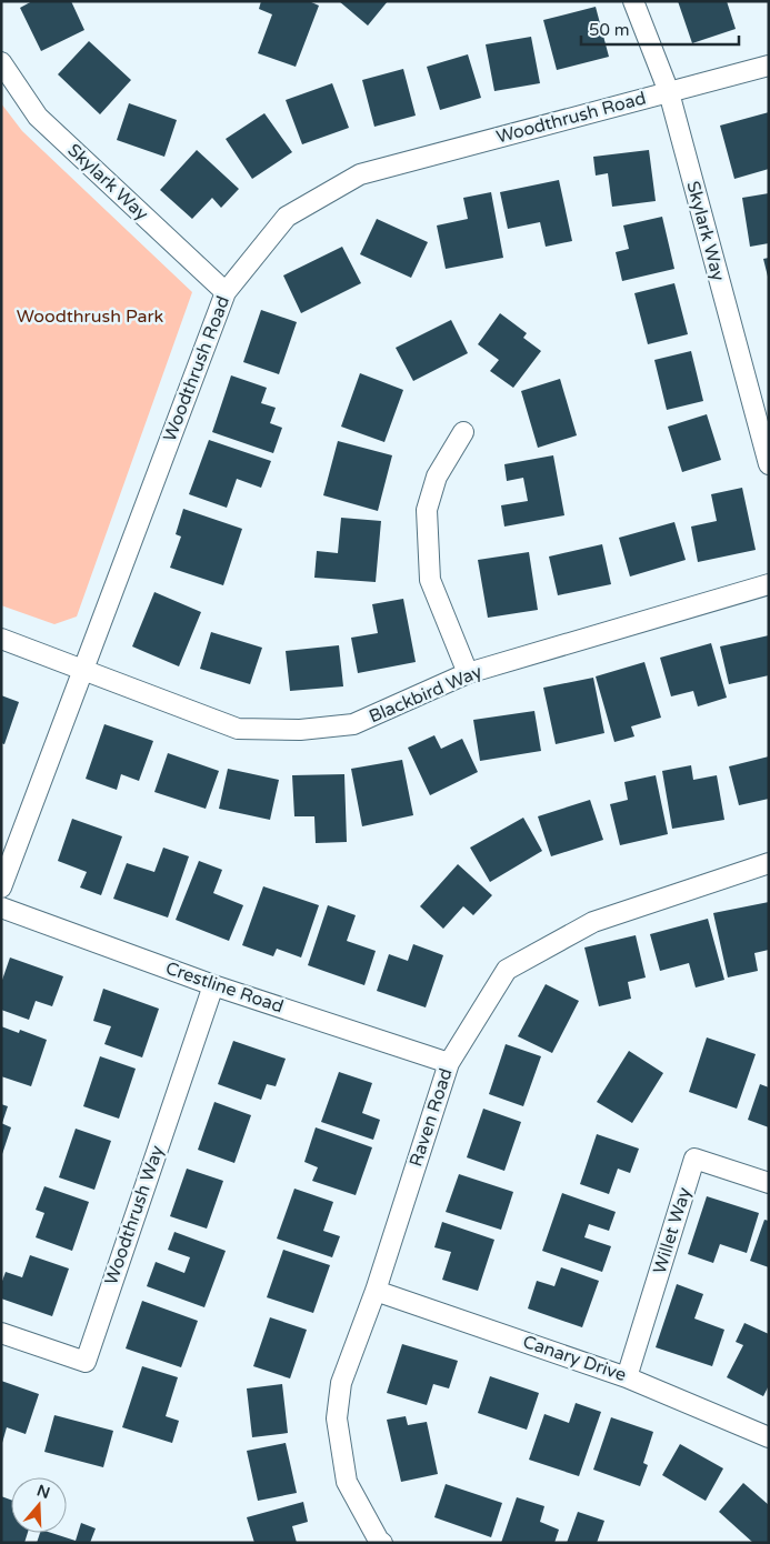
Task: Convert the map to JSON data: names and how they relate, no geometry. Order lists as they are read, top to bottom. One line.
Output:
{"streets":{"street":["Woodthrush Road","Skylark Way","Blackbird Way","Crestline Road","Raven Road","Woodthrush Way","Willet Way","Canary Drive"]},"crossings":[["Woodthrush Road","Skylark Way"],["Woodthrush Road","Blackbird Way"],["Crestline Road","Raven Road"],["Crestline Road","Woodthrush Way"],["Raven Road","Canary Drive"],["Willet Way","Canary Drive"]],"parks":["Woodthrush Park"],"scale_bar":"50 m","north":"top"}
